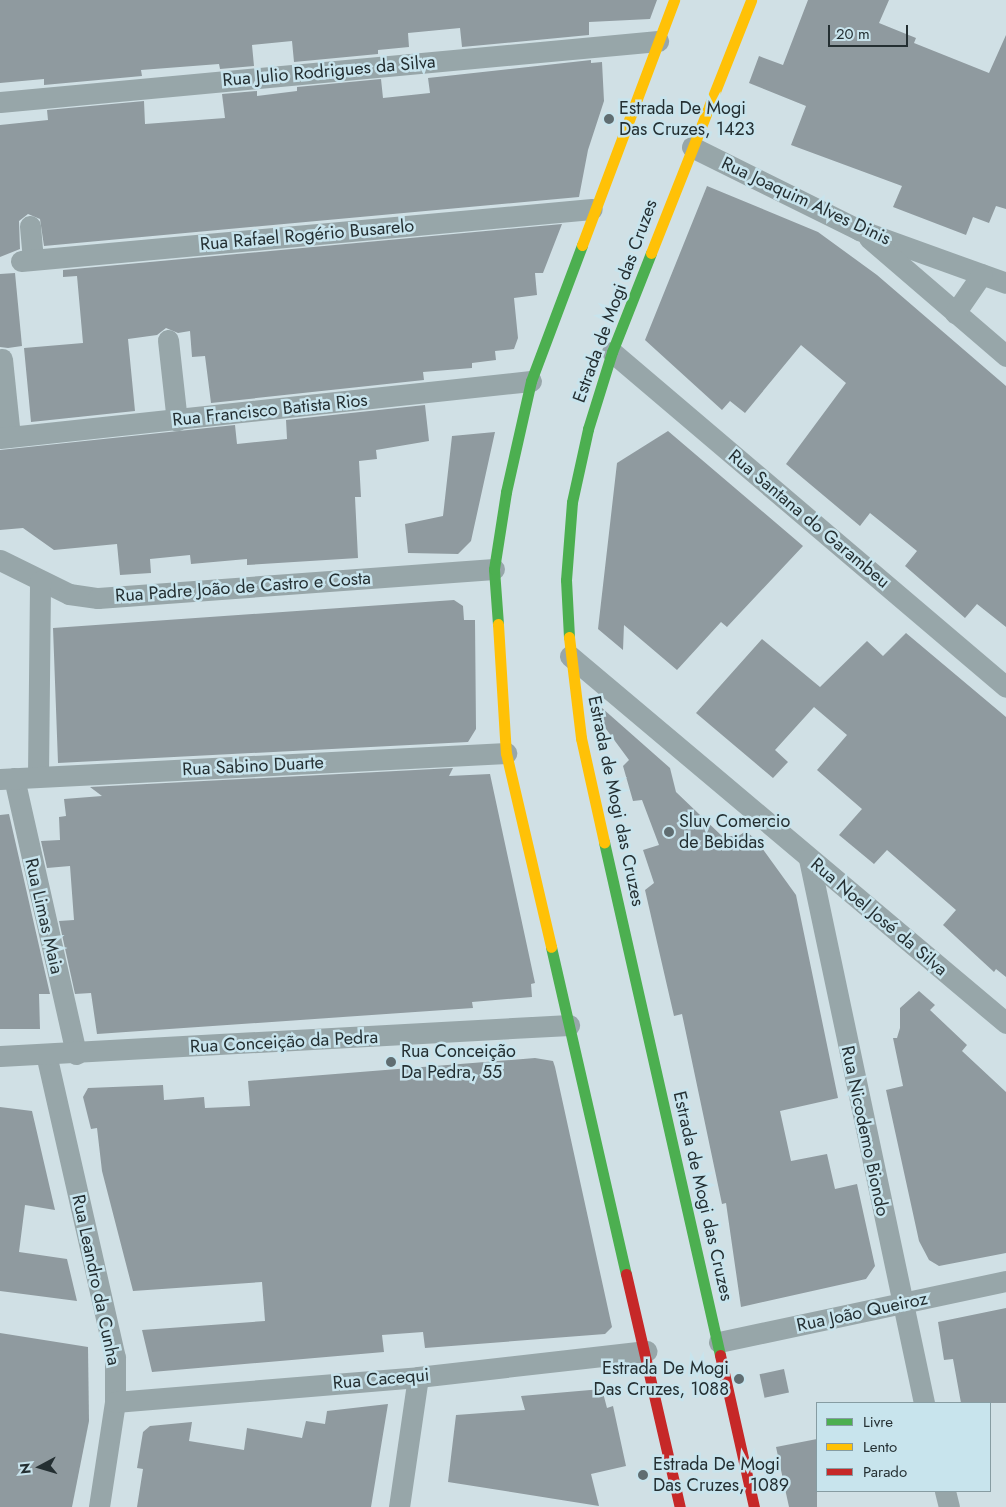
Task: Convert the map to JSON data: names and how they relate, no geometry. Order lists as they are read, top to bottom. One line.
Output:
{"streets":{"main road":["Estrada de Mogi das Cruzes"],"street":["Rua Julio Rodrigues da Silva","Rua Joaquim Alves Dinis","Rua Rafael Rogério Busarelo","Rua Francisco Batista Rios","Rua Santana do Garambeu","Rua Padre João de Castro e Costa","Rua Sabino Duarte","Rua Limas Maia","Rua Noel José da Silva","Rua Conceição da Pedra","Rua Nicodemo Biondo","Rua Leandro da Cunha","Rua João Queiroz","Rua Cacequi"]},"crossings":[["Rua Joaquim Alves Dinis","Estrada de Mogi das Cruzes"],["Estrada de Mogi das Cruzes","Rua Santana do Garambeu"],["Estrada de Mogi das Cruzes","Rua Noel José da Silva"],["Estrada de Mogi das Cruzes","Rua João Queiroz"],["Rua Sabino Duarte","Rua Limas Maia"],["Rua Limas Maia","Rua Conceição da Pedra"],["Rua Noel José da Silva","Rua Nicodemo Biondo"],["Rua Conceição da Pedra","Rua Leandro da Cunha"],["Rua Nicodemo Biondo","Rua João Queiroz"],["Rua Leandro da Cunha","Rua Cacequi"]],"places":["Estrada De Mogi Das Cruzes, 1423","Sluv Comercio de Bebidas","Rua Conceição Da Pedra, 55","Estrada De Mogi Das Cruzes, 1088","Estrada De Mogi Das Cruzes, 1089"],"legend":["Livre","Lento","Parado"],"scale_bar":"20 m","north":"left"}
